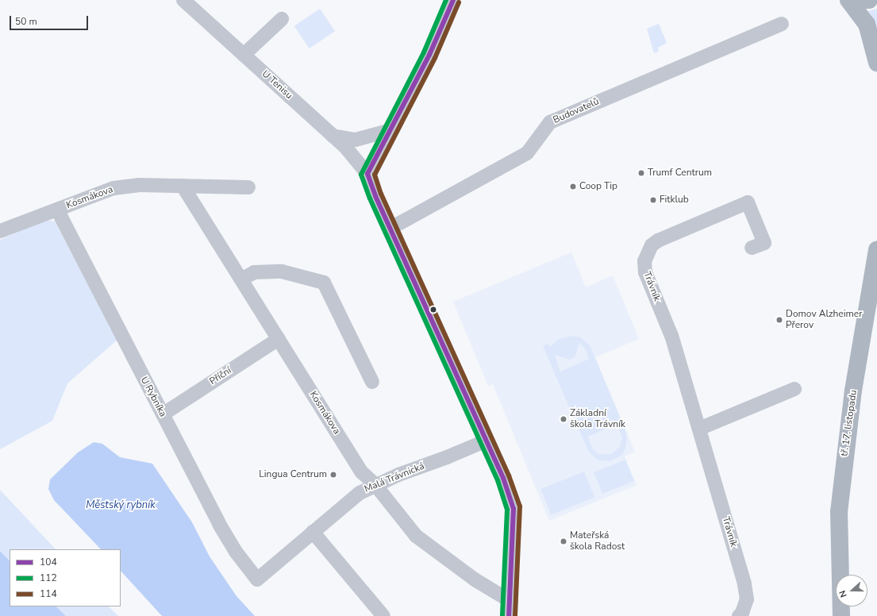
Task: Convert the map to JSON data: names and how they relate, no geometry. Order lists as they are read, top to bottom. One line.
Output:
{"streets":{"main road":["tř. 17. listopadu"],"street":["U Tenisu","Budovatelů","Kosmákova","Trávník","Příční","U Rybníka","Malá Trávnická"]},"crossings":[["Kosmákova","Příční"],["Kosmákova","U Rybníka"],["Kosmákova","Malá Trávnická"],["Příční","U Rybníka"],["U Rybníka","Malá Trávnická"]],"water":["Městský rybník"],"places":["Trumf Centrum","Coop Tip","Fitklub","Domov Alzheimer Přerov","Základní škola Trávník","Lingua Centrum","Mateřská škola Radost"],"lines":["transit line 104","transit line 112","transit line 114"],"legend":["104","112","114"],"scale_bar":"50 m","north":"left"}
